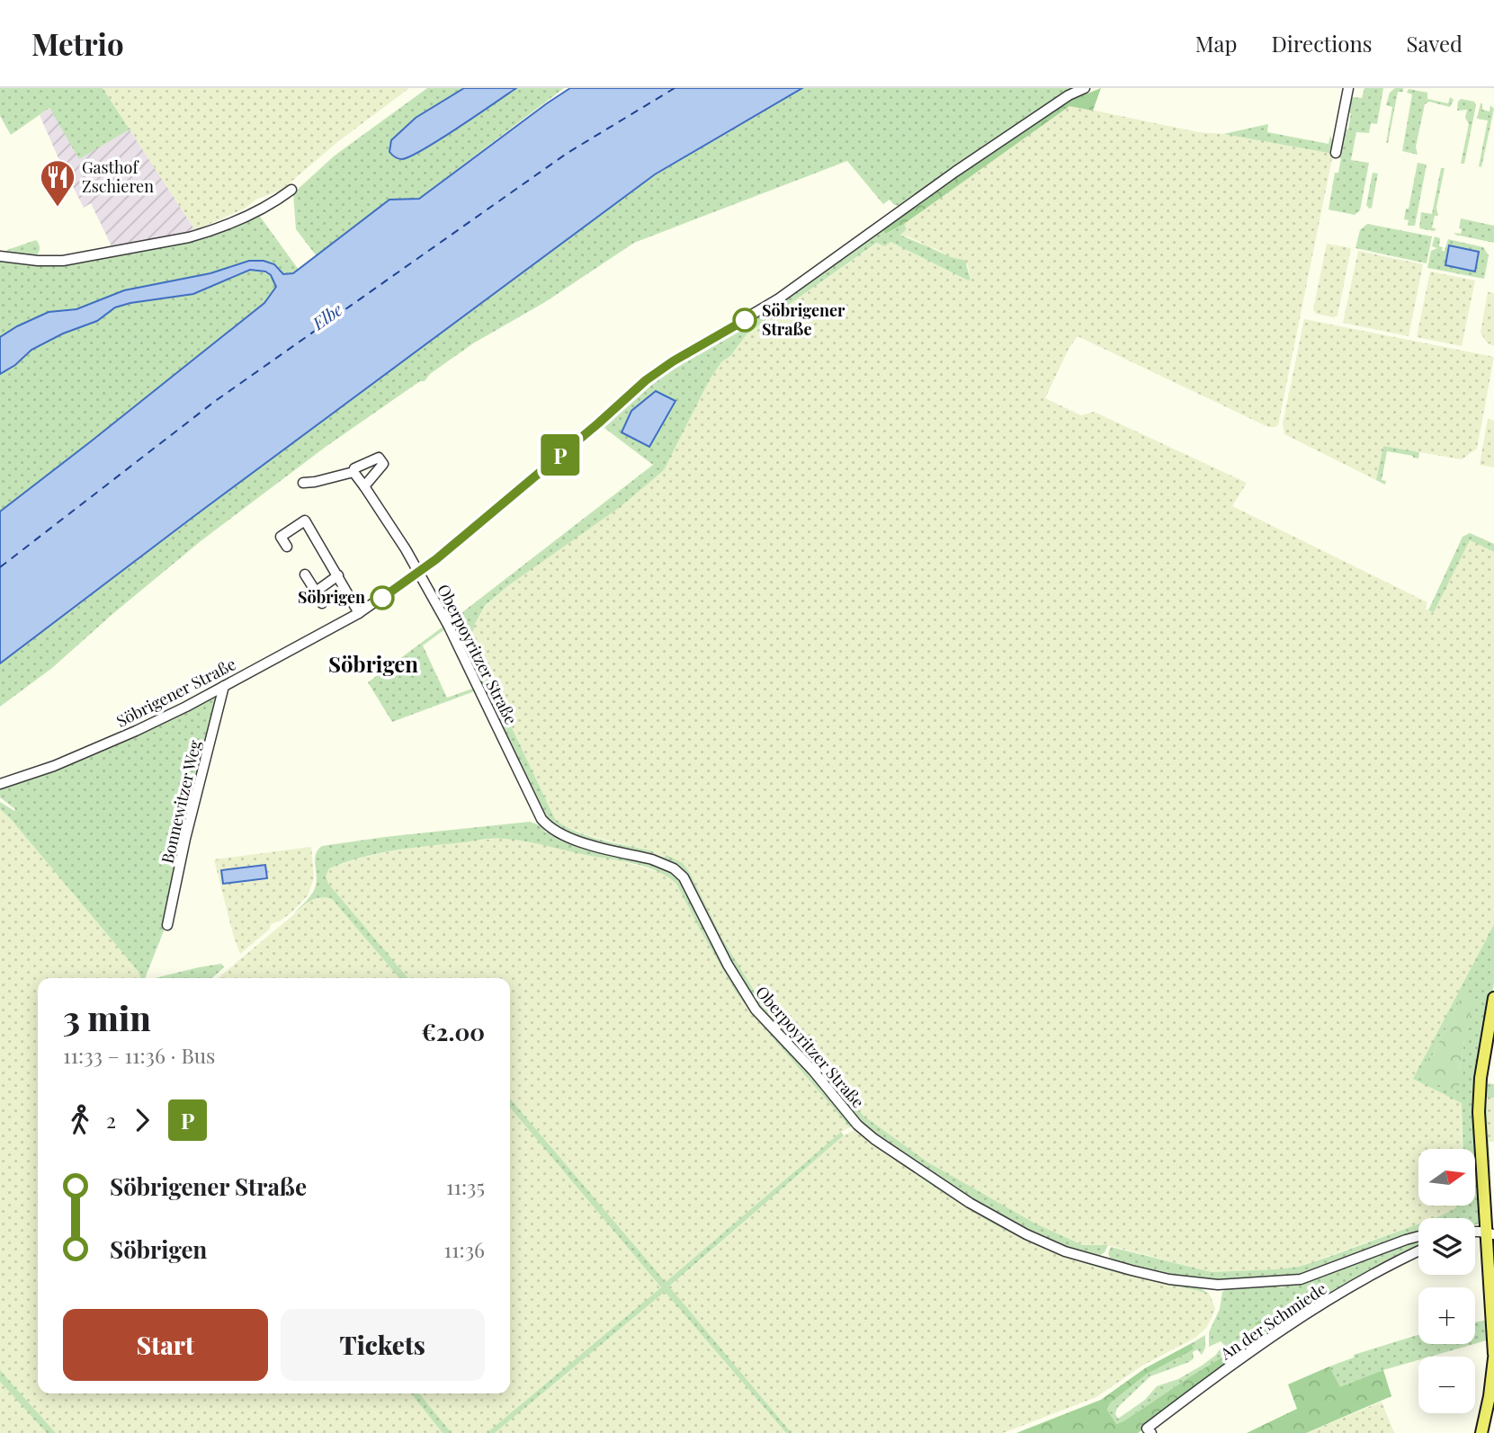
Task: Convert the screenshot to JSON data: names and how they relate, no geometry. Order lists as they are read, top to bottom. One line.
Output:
{"streets":{"street":["Oberpoyritzer Straße","Söbrigener Straße","Bonnewitzer Weg","An der Schmiede"]},"crossings":[["Oberpoyritzer Straße","Söbrigener Straße"],["Söbrigener Straße","Bonnewitzer Weg"]],"districts":["Söbrigen"],"water":["Elbe"],"places":{"restaurant":["Gasthof Zschieren"],"other":["Söbrigener Straße","Söbrigen"]},"lines":["bus line P"],"north":"right","page":{"header":"Metrio","nav":["Map","Directions","Saved"],"on_map":"P","heading":["3 min","11:33 – 11:36 · Bus","€2.00"],"legs":["2","P"],"map_buttons":["+","−"],"list":[{"name":"Söbrigener Straße","value":"11:35"},{"name":"Söbrigen","value":"11:36"}],"buttons":["Start","Tickets"]}}
